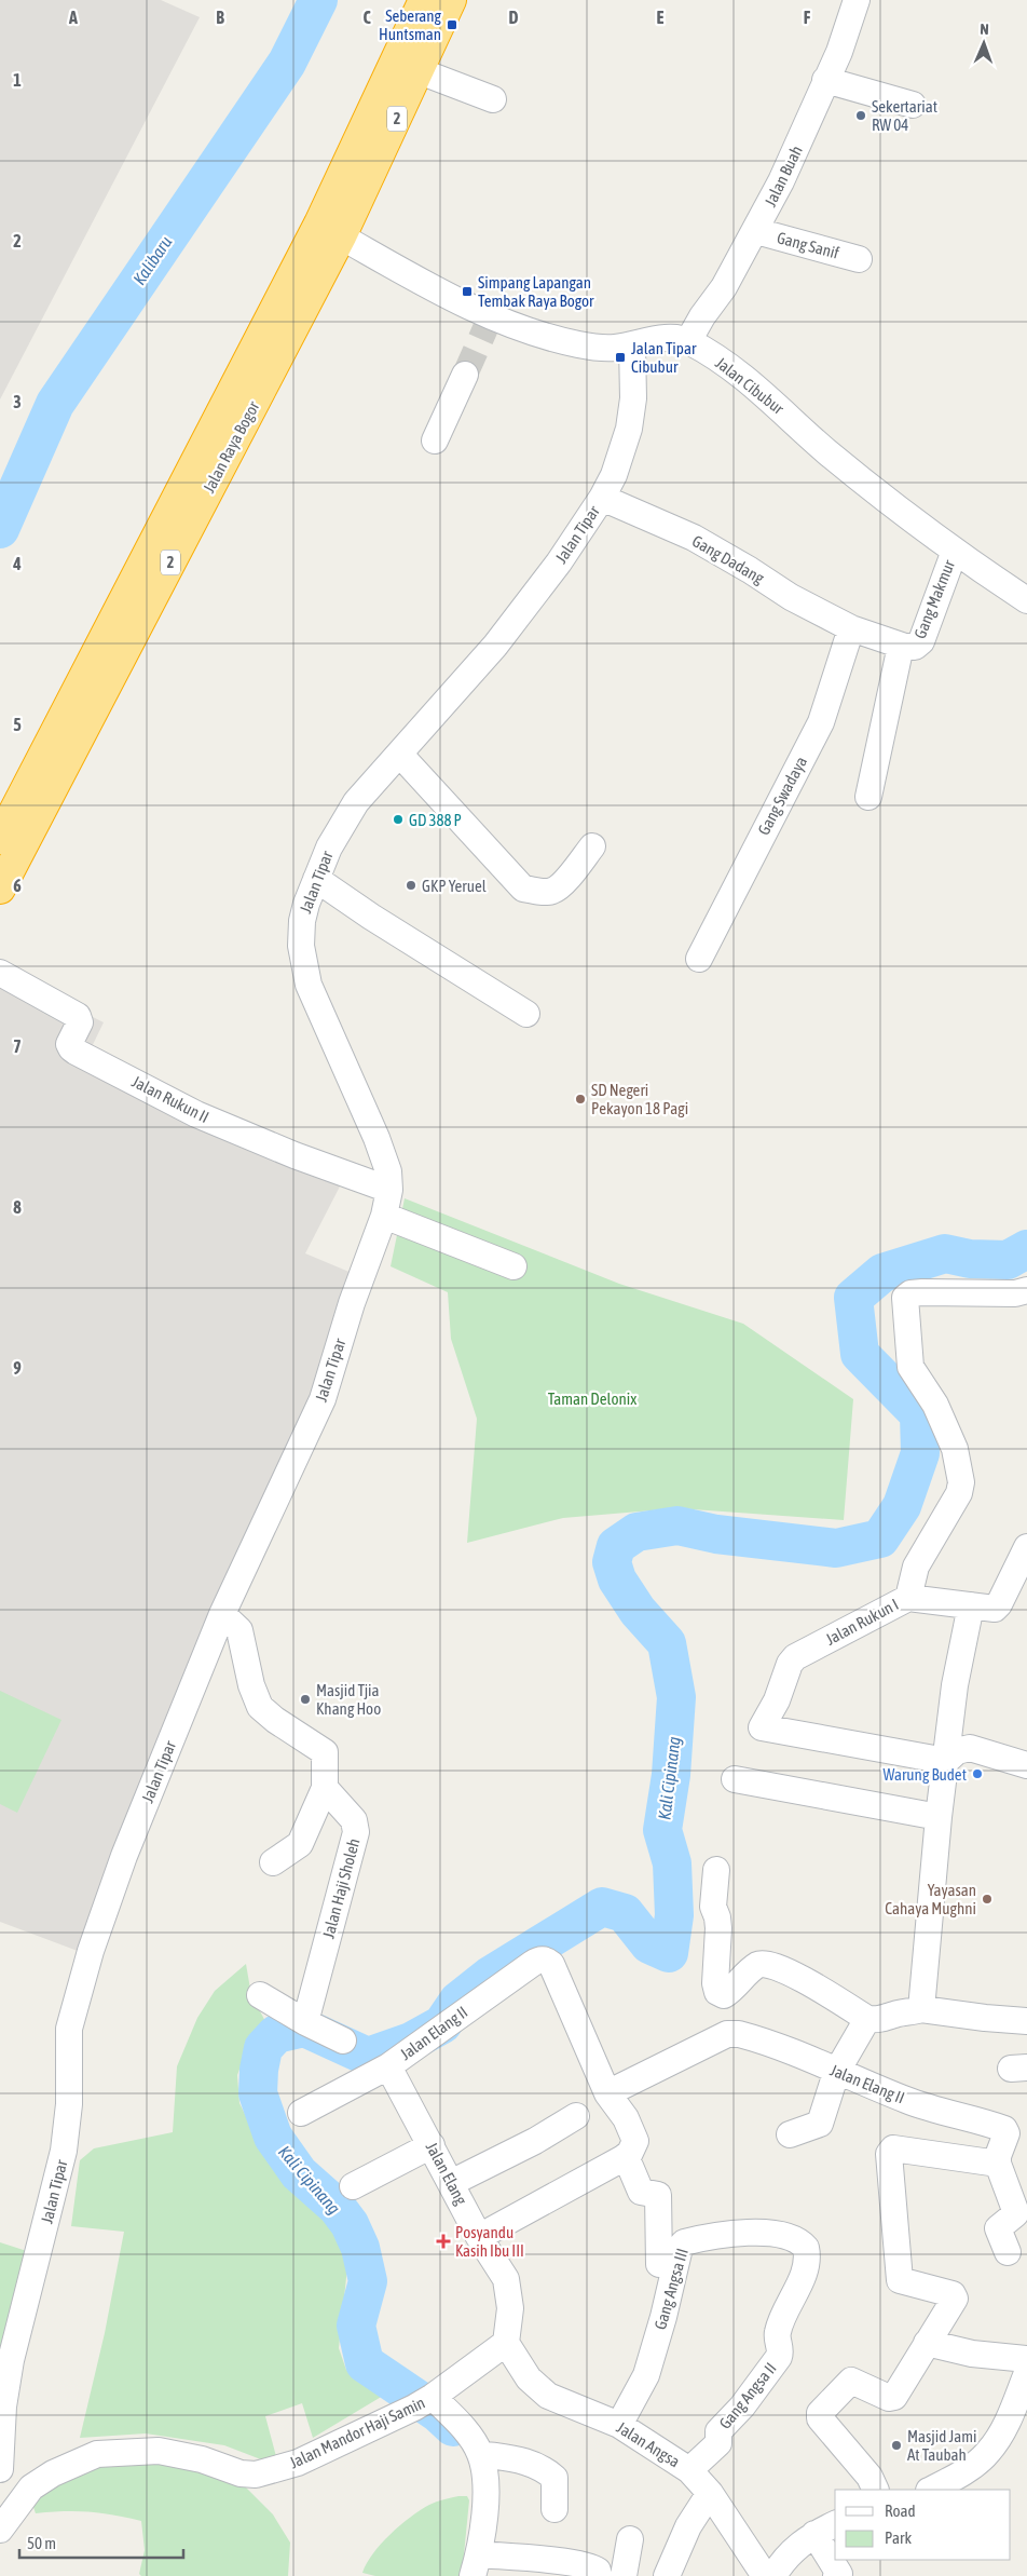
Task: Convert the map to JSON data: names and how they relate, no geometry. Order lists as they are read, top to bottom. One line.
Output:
{"streets":{"highway":["2","Jalan Raya Bogor"],"street":["Jalan Buah","Gang Sanif","Jalan Cibubur","Jalan Tipar","Gang Dadang","Gang Makmur","Gang Swadaya","Jalan Rukun II","Jalan Rukun I","Jalan Haji Sholeh","Jalan Elang II","Jalan Elang","Gang Angsa III","Gang Angsa II","Jalan Mandor Haji Samin","Jalan Angsa"]},"crossings":[["Jalan Buah","Gang Sanif"],["Jalan Buah","Jalan Cibubur"],["Jalan Cibubur","Jalan Raya Bogor"],["Jalan Cibubur","Jalan Tipar"],["Jalan Cibubur","Gang Makmur"],["Jalan Tipar","Gang Dadang"],["Jalan Tipar","Jalan Rukun II"],["Gang Dadang","Gang Makmur"],["Gang Dadang","Gang Swadaya"],["Gang Makmur","Gang Swadaya"],["Jalan Elang II","Jalan Elang"],["Jalan Elang","Jalan Mandor Haji Samin"],["Jalan Elang","Jalan Angsa"],["Gang Angsa III","Gang Angsa II"],["Gang Angsa III","Jalan Angsa"],["Gang Angsa II","Jalan Angsa"],["Jalan Mandor Haji Samin","Jalan Angsa"]],"water":["Kalibaru","Kali Cipinang"],"parks":["Taman Delonix"],"places":{"transit":["Seberang Huntsman","Simpang Lapangan Tembak Raya Bogor","Jalan Tipar Cibubur"],"other":["Sekertariat RW 04","GD 388 P","GKP Yeruel","SD Negeri Pekayon 18 Pagi","Masjid Tjia Khang Hoo","Warung Budet","Yayasan Cahaya Mughni","Masjid Jami At Taubah"],"health":["Posyandu Kasih Ibu III"]},"legend":["Road","Park"],"scale_bar":"50 m","north":"top","grid":{"columns":["A","B","C","D","E","F"],"rows":["1","2","3","4","5","6","7","8","9"]}}
